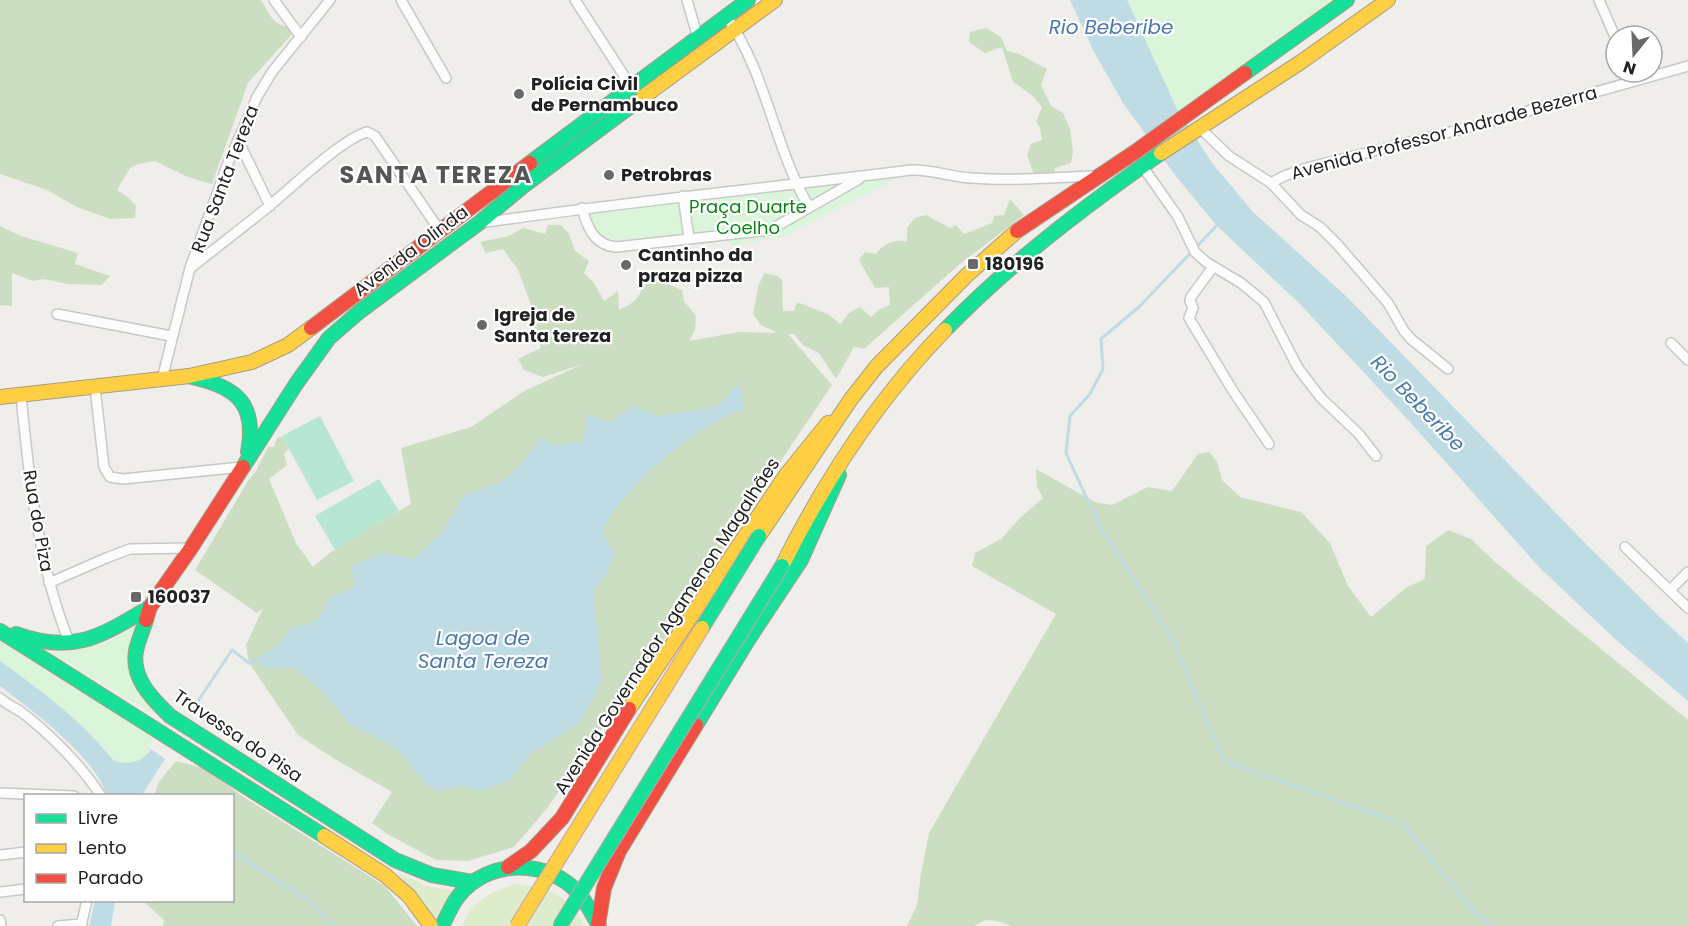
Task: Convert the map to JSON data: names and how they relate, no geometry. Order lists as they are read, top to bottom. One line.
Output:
{"streets":{"main road":["Avenida Olinda","Avenida Governador Agamenon Magalhães","Travessa do Pisa"],"street":["Avenida Professor Andrade Bezerra","Rua Santa Tereza","Rua do Piza"]},"crossings":[["Rua Santa Tereza","Avenida Olinda"],["Avenida Olinda","Rua do Piza"],["Avenida Olinda","Travessa do Pisa"]],"districts":["SANTA TEREZA"],"water":["Rio Beberibe","Lagoa de Santa Tereza"],"parks":["Praça Duarte Coelho"],"places":{"other":["Polícia Civil de Pernambuco","Petrobras","Cantinho da praza pizza","Igreja de Santa tereza"],"transit":["180196","160037"]},"legend":["Livre","Lento","Parado"],"north":"bottom"}
